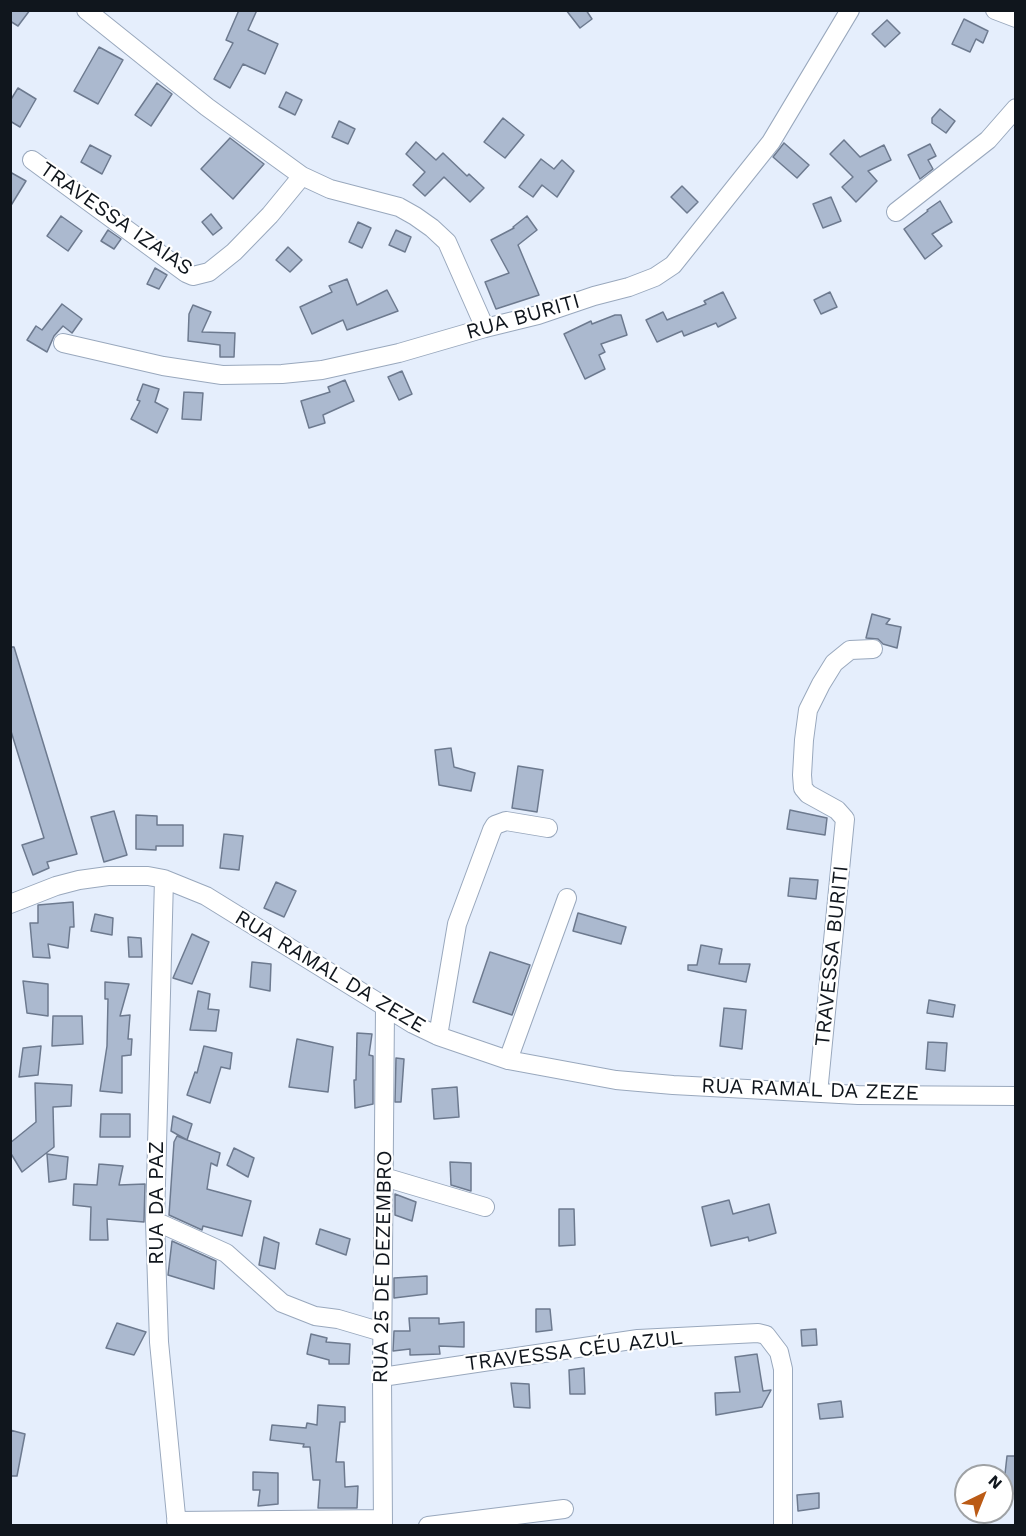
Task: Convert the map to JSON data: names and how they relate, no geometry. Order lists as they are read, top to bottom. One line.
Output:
{"streets":{"street":["TRAVESSA IZAIAS","RUA BURITI","TRAVESSA BURITI","RUA RAMAL DA ZEZE","RUA DA PAZ","RUA 25 DE DEZEMBRO","TRAVESSA CÉU AZUL"]},"crossings":[["TRAVESSA BURITI","RUA RAMAL DA ZEZE"],["RUA RAMAL DA ZEZE","RUA DA PAZ"],["RUA RAMAL DA ZEZE","RUA 25 DE DEZEMBRO"],["RUA 25 DE DEZEMBRO","TRAVESSA CÉU AZUL"]],"north":"top right"}
